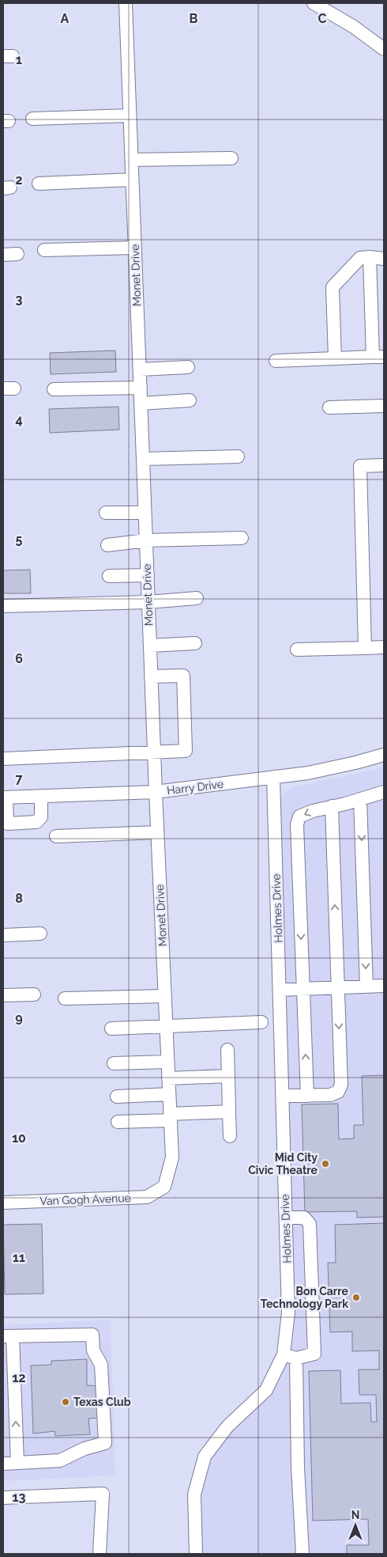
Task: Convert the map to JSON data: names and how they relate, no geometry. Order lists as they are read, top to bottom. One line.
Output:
{"streets":{"street":["Monet Drive","Harry Drive","Holmes Drive","Van Gogh Avenue"]},"crossings":[["Monet Drive","Harry Drive"],["Monet Drive","Van Gogh Avenue"],["Harry Drive","Holmes Drive"]],"places":["Mid City Civic Theatre","Bon Carre Technology Park","Texas Club"],"north":"top","grid":{"columns":["A","B","C"],"rows":["1","2","3","4","5","6","7","8","9","10","11","12","13"]}}
